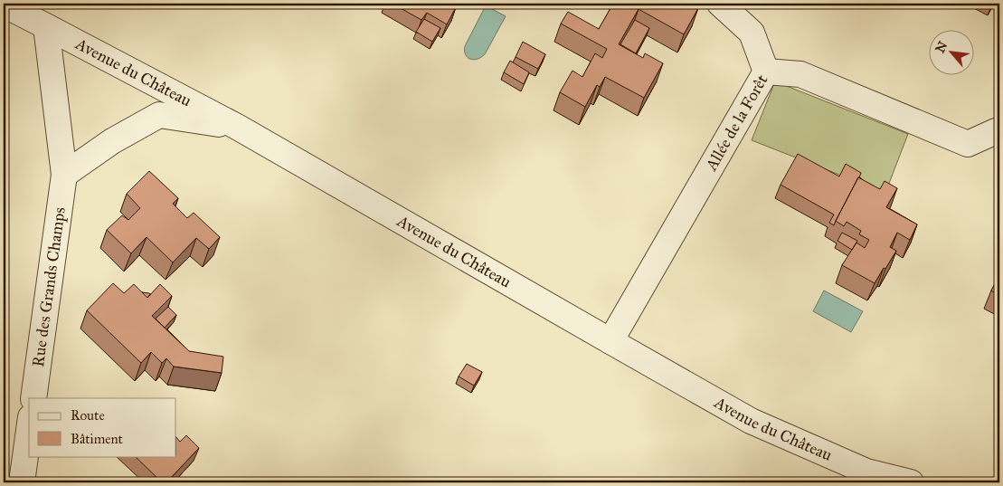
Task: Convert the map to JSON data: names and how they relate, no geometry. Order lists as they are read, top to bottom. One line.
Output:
{"streets":{"street":["Avenue du Château","Allée de la Forêt","Rue des Grands Champs"]},"crossings":[["Avenue du Château","Allée de la Forêt"],["Avenue du Château","Rue des Grands Champs"]],"legend":["Route","Bâtiment"],"north":"top left"}
